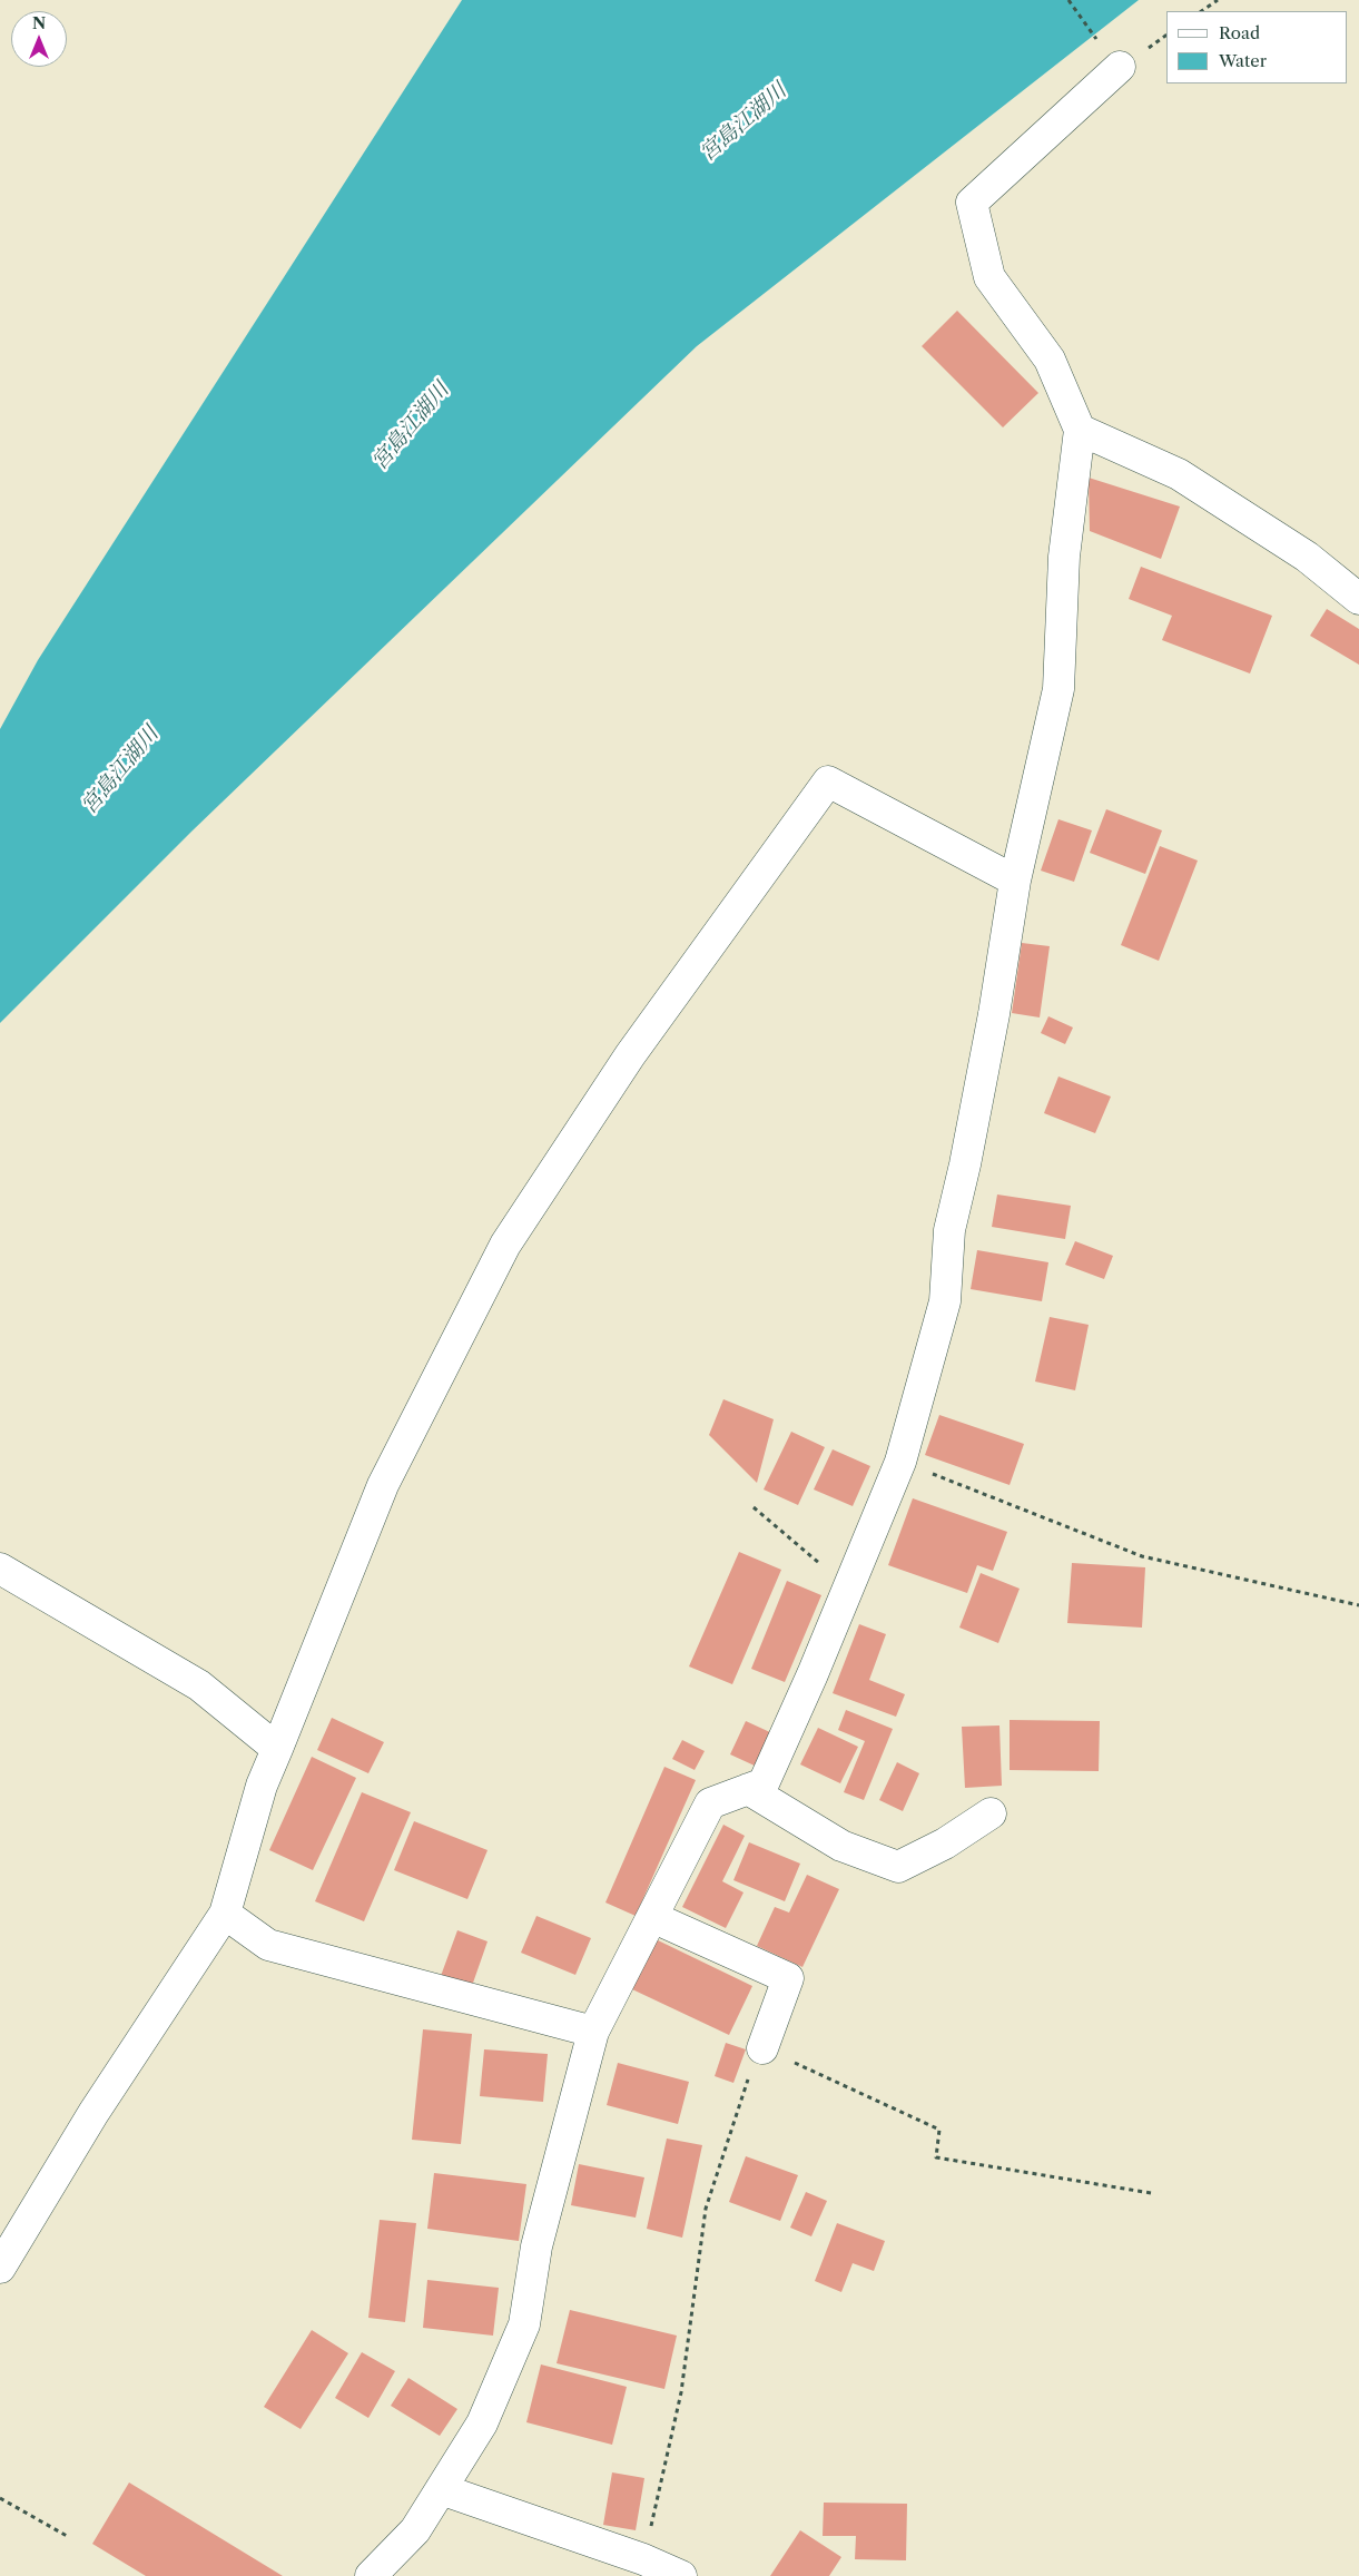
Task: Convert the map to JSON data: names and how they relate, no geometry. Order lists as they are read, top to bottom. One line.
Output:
{"water":["宮島江湖川"],"legend":["Road","Water"],"north":"top"}
